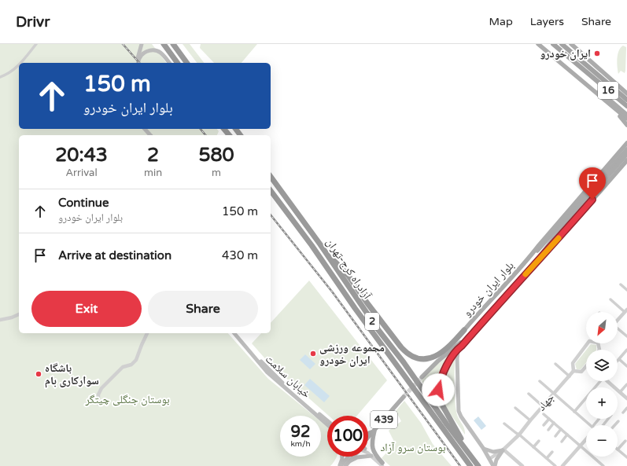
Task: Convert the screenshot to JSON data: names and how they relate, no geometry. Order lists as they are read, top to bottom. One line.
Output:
{"streets":{"highway":["16","آزادراه کرج-تهران","2"],"main road":["بلوار ایران خودرو","خیابان سلامت","439"],"street":["جهاد"]},"parks":["بوستان جنگلی چیتگر","بوستان سرو آزاد"],"places":["ایران خودرو","مجموعه ورزشی ایران خودرو","باشگاه سوارکاری بام"],"north":"bottom left","page":{"header":"Drivr","nav":["Map","Layers","Share"],"turn":["150 m","بلوار ایران خودرو"],"eta":["20:43","Arrival","2","min","580","m"],"list":[{"name":"Continue","note":"بلوار ایران خودرو","value":"150 m"},{"name":"Arrive at destination","value":"430 m"}],"buttons":["Exit","Share"],"map_buttons":["+","−"],"speed":"92 km/h","limit":"100"}}
